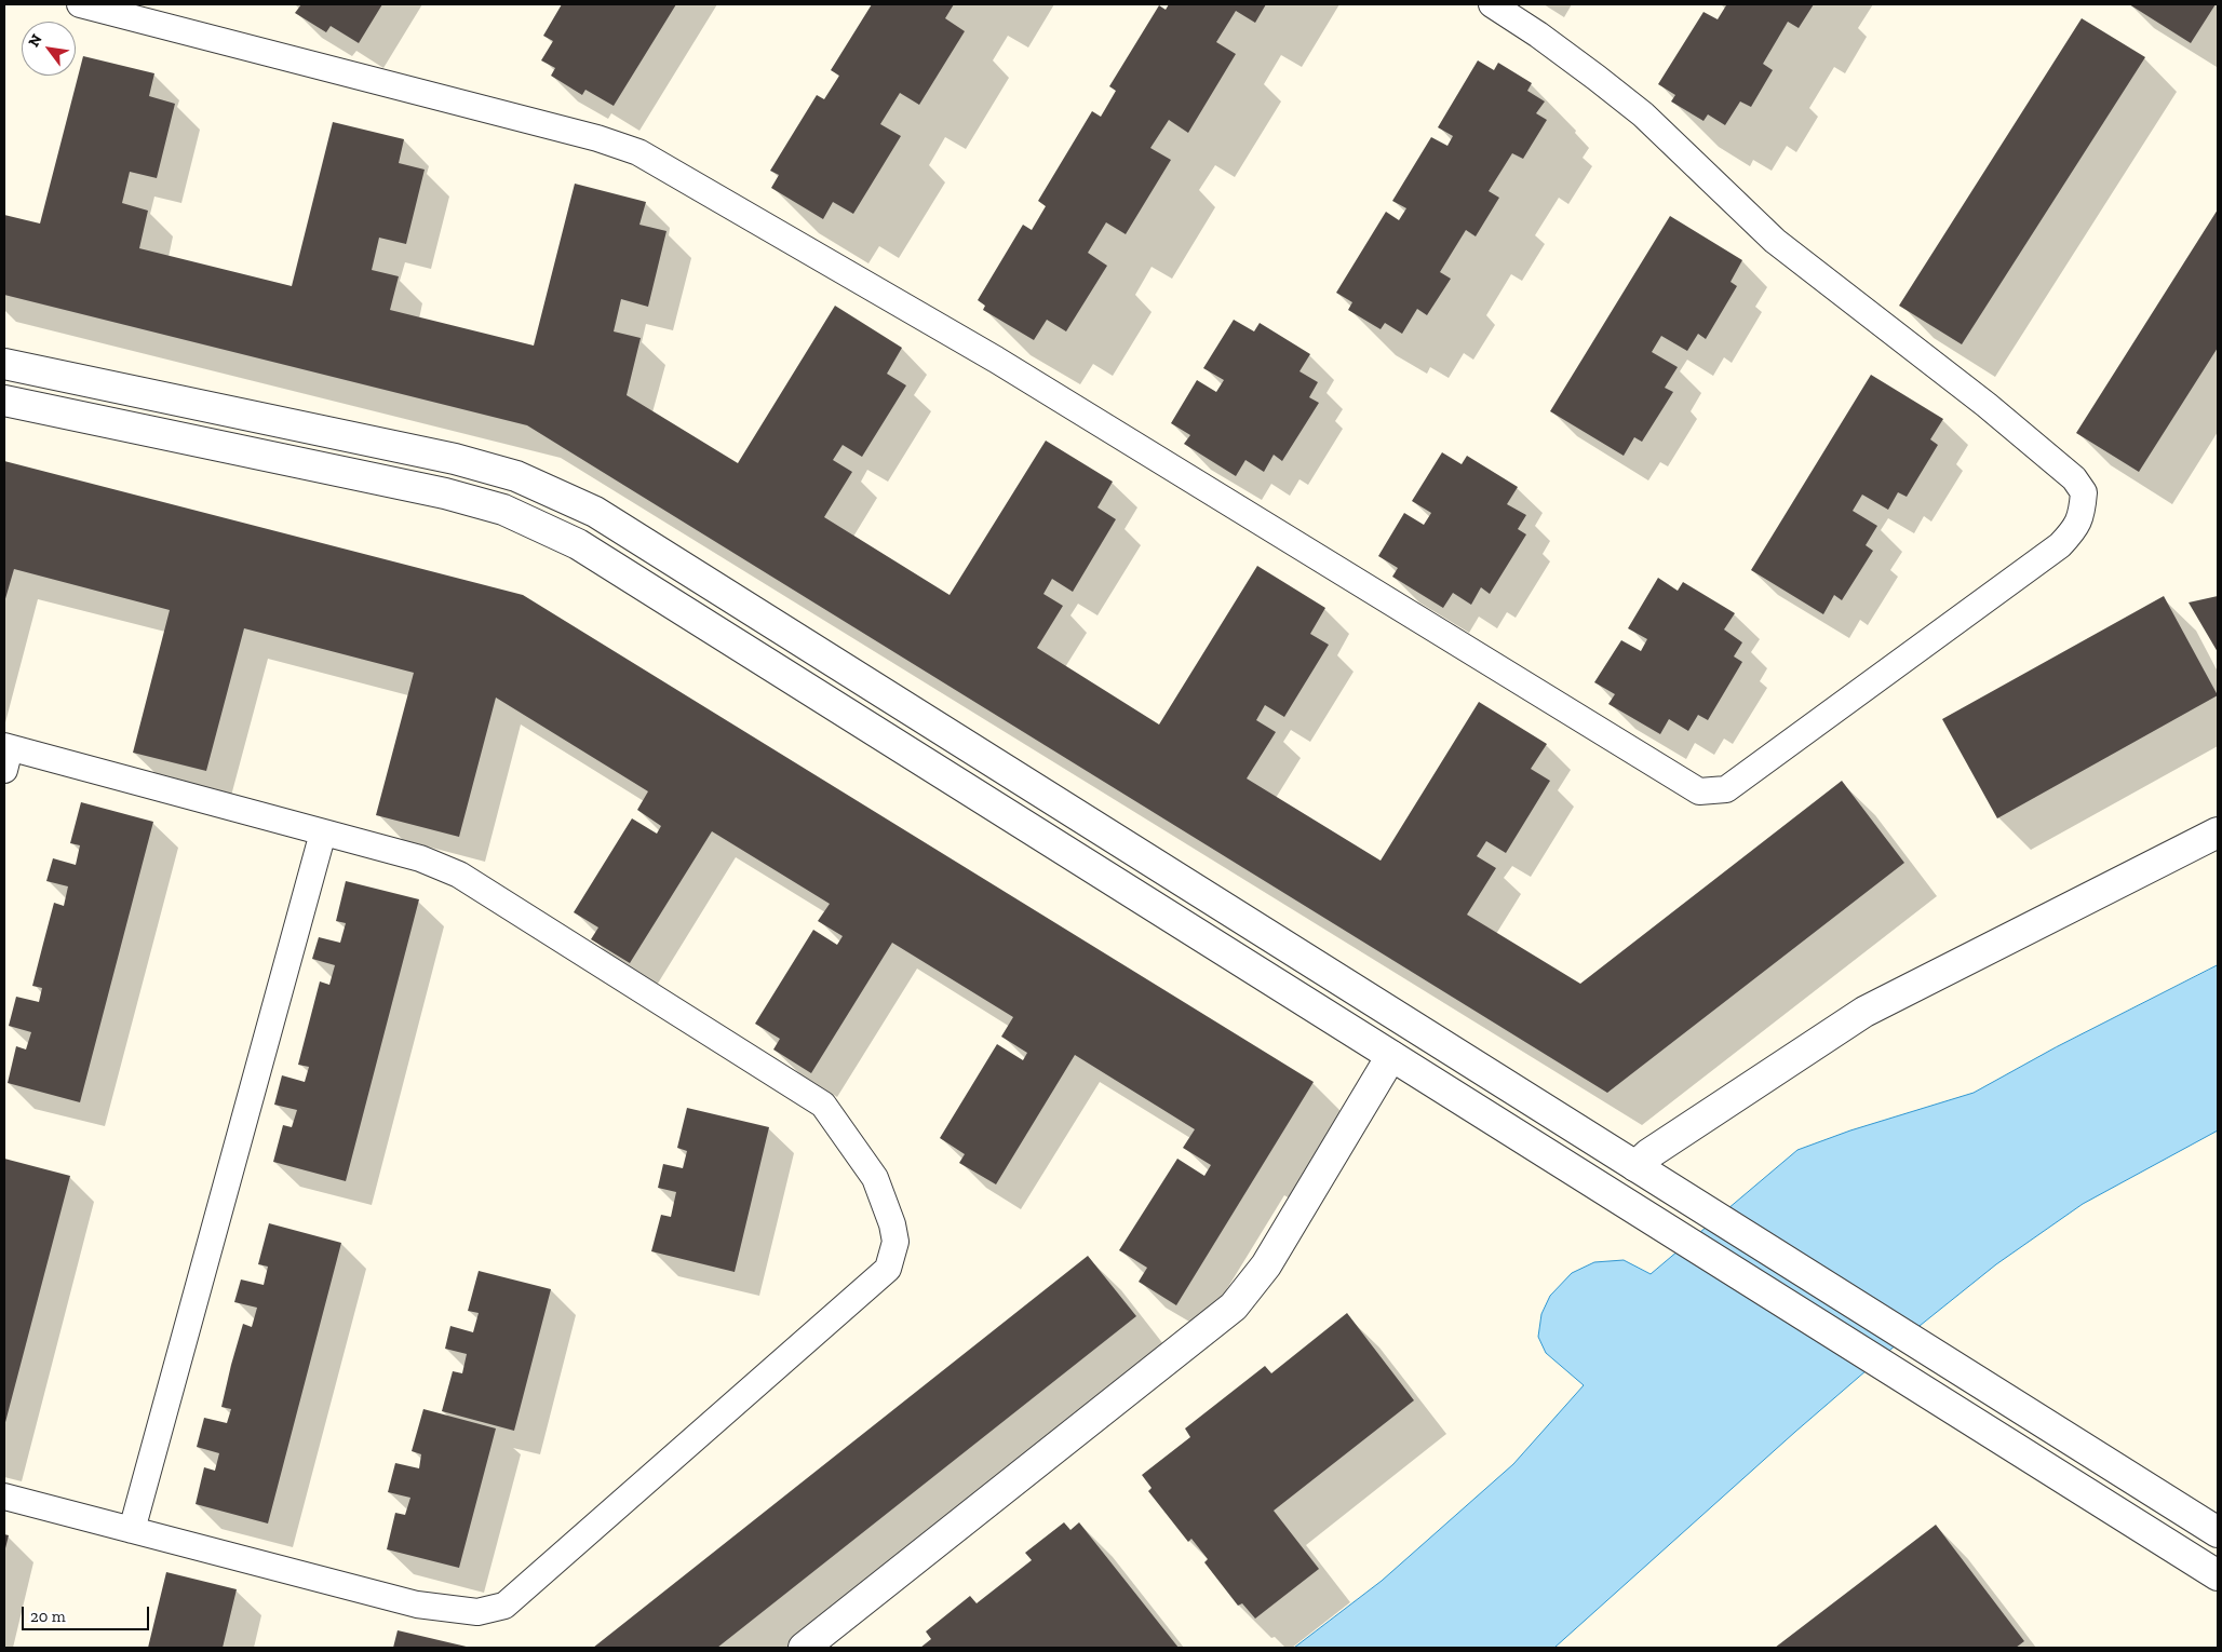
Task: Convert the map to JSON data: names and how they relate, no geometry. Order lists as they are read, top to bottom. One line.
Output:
{"scale_bar":"20 m","north":"top left"}
